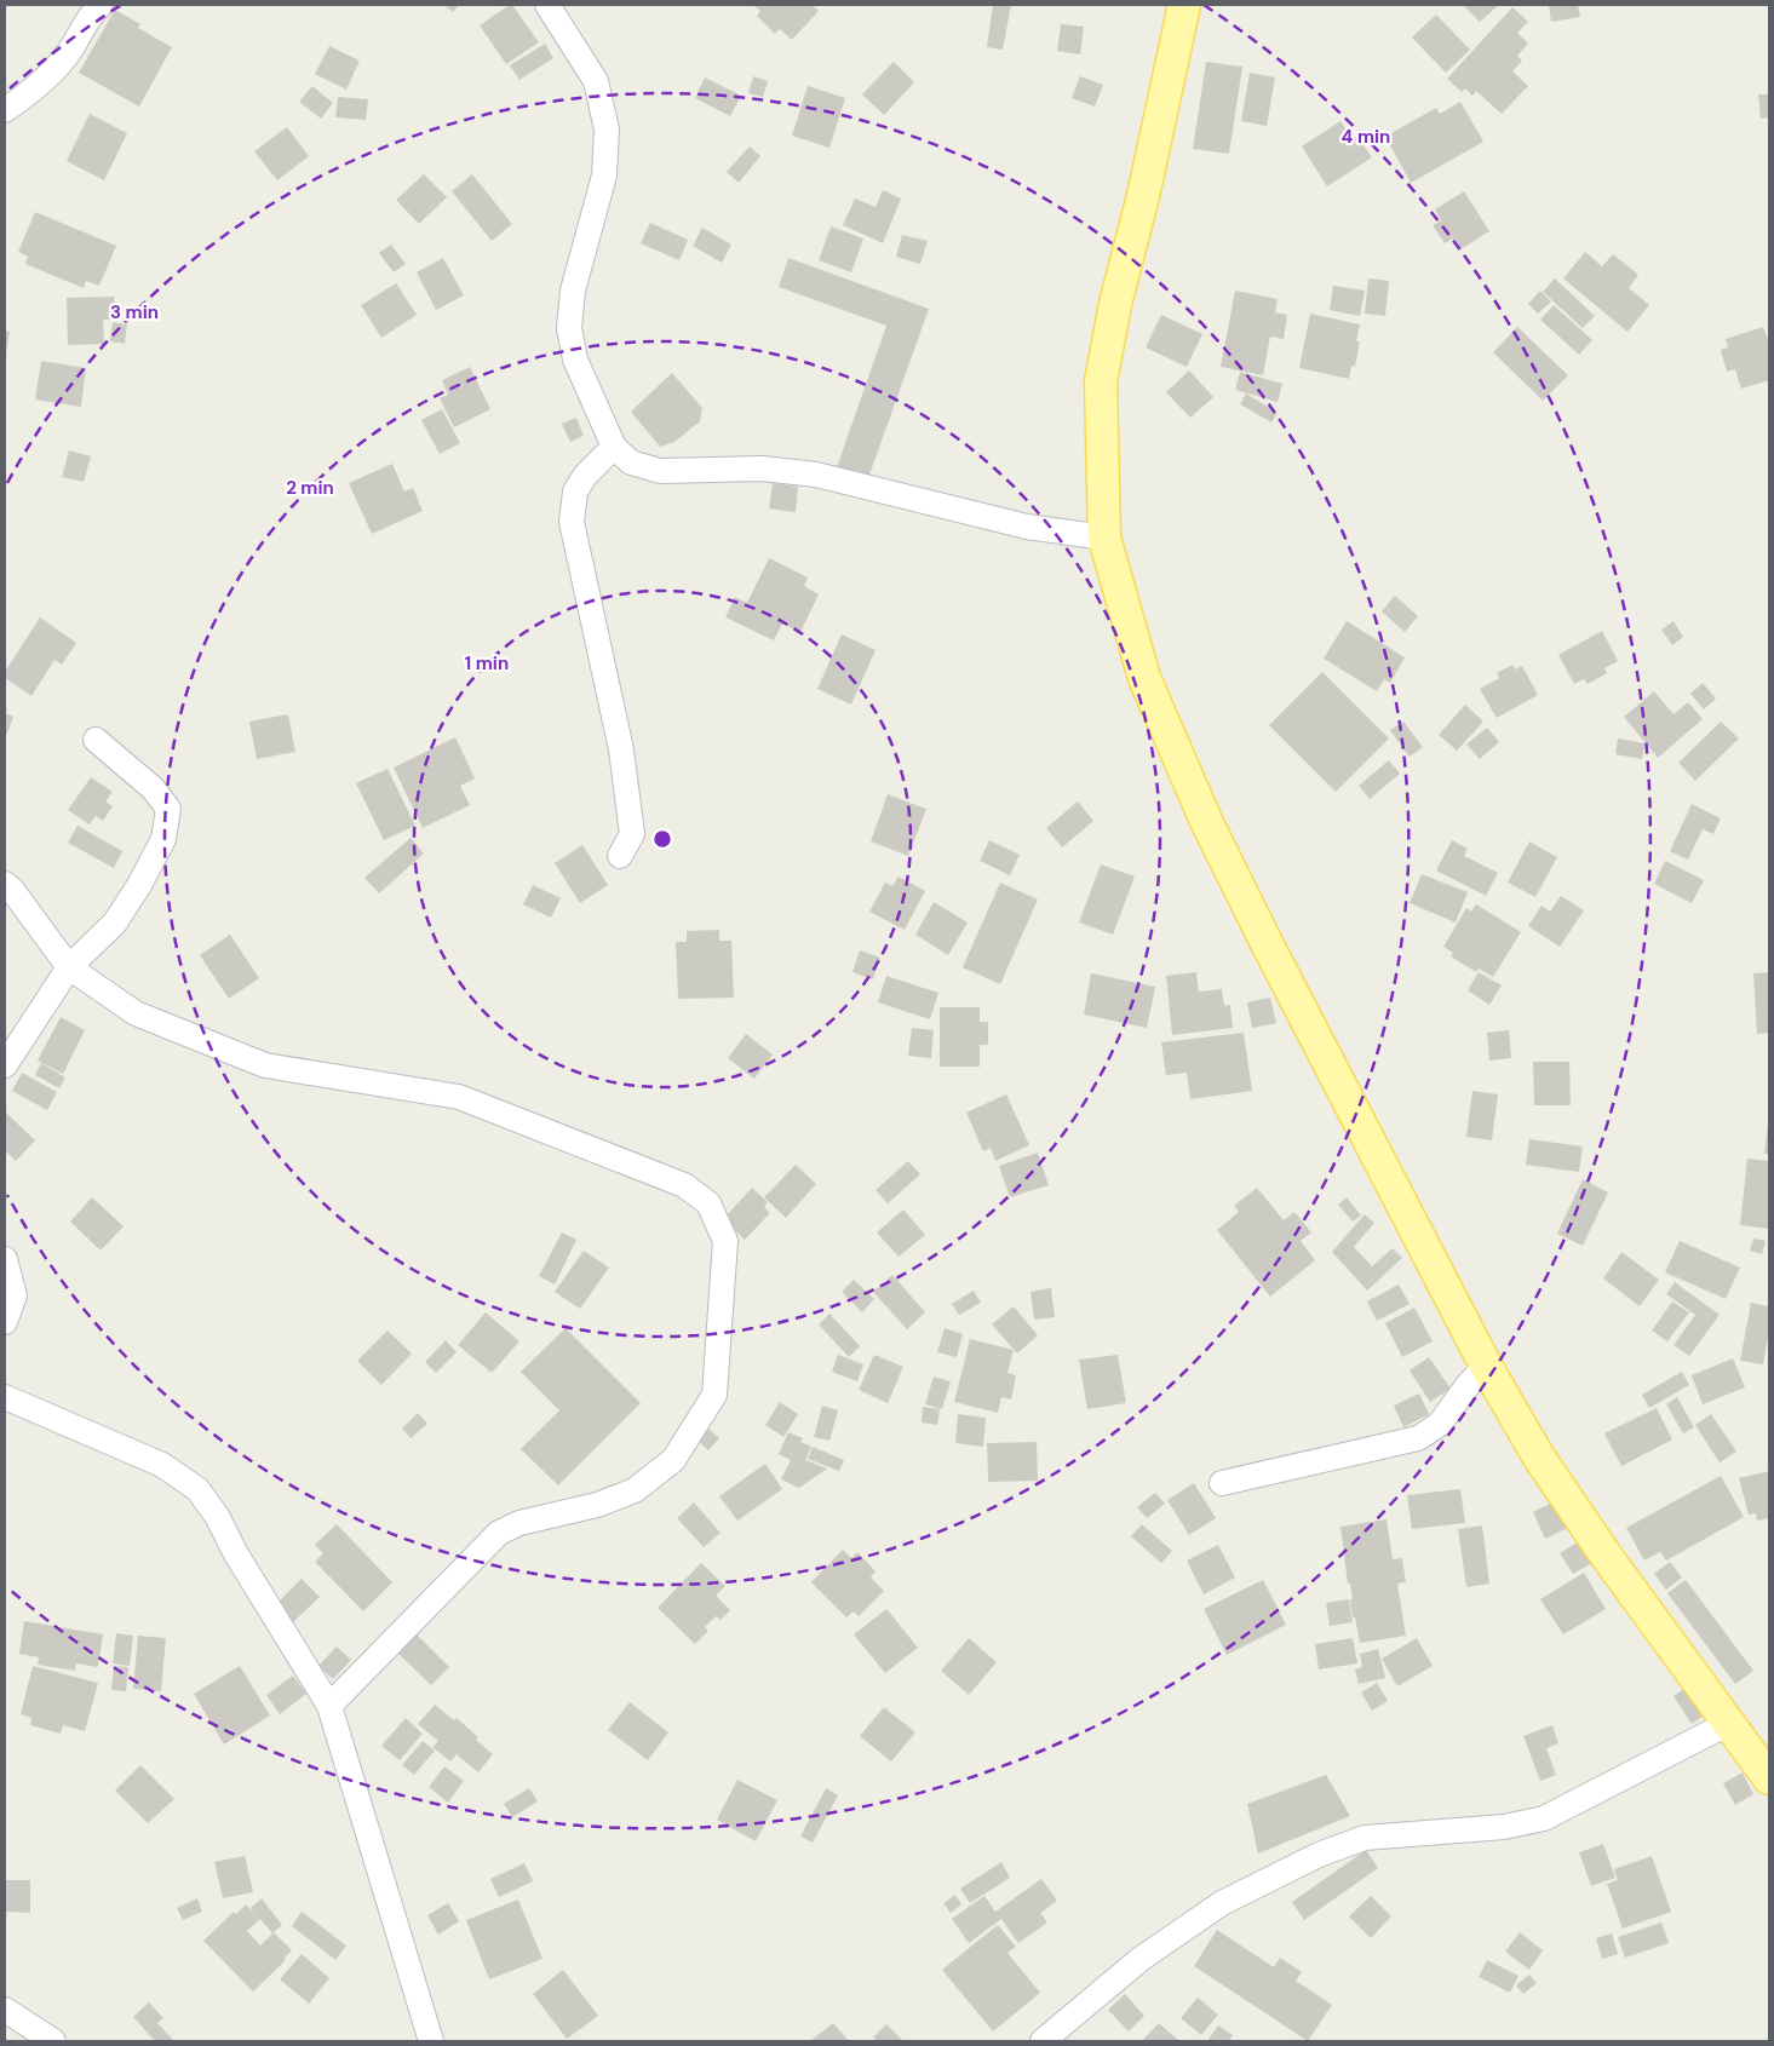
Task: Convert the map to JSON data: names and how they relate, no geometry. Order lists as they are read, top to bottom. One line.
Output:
{"rings":["4 min","3 min","2 min","1 min"]}
